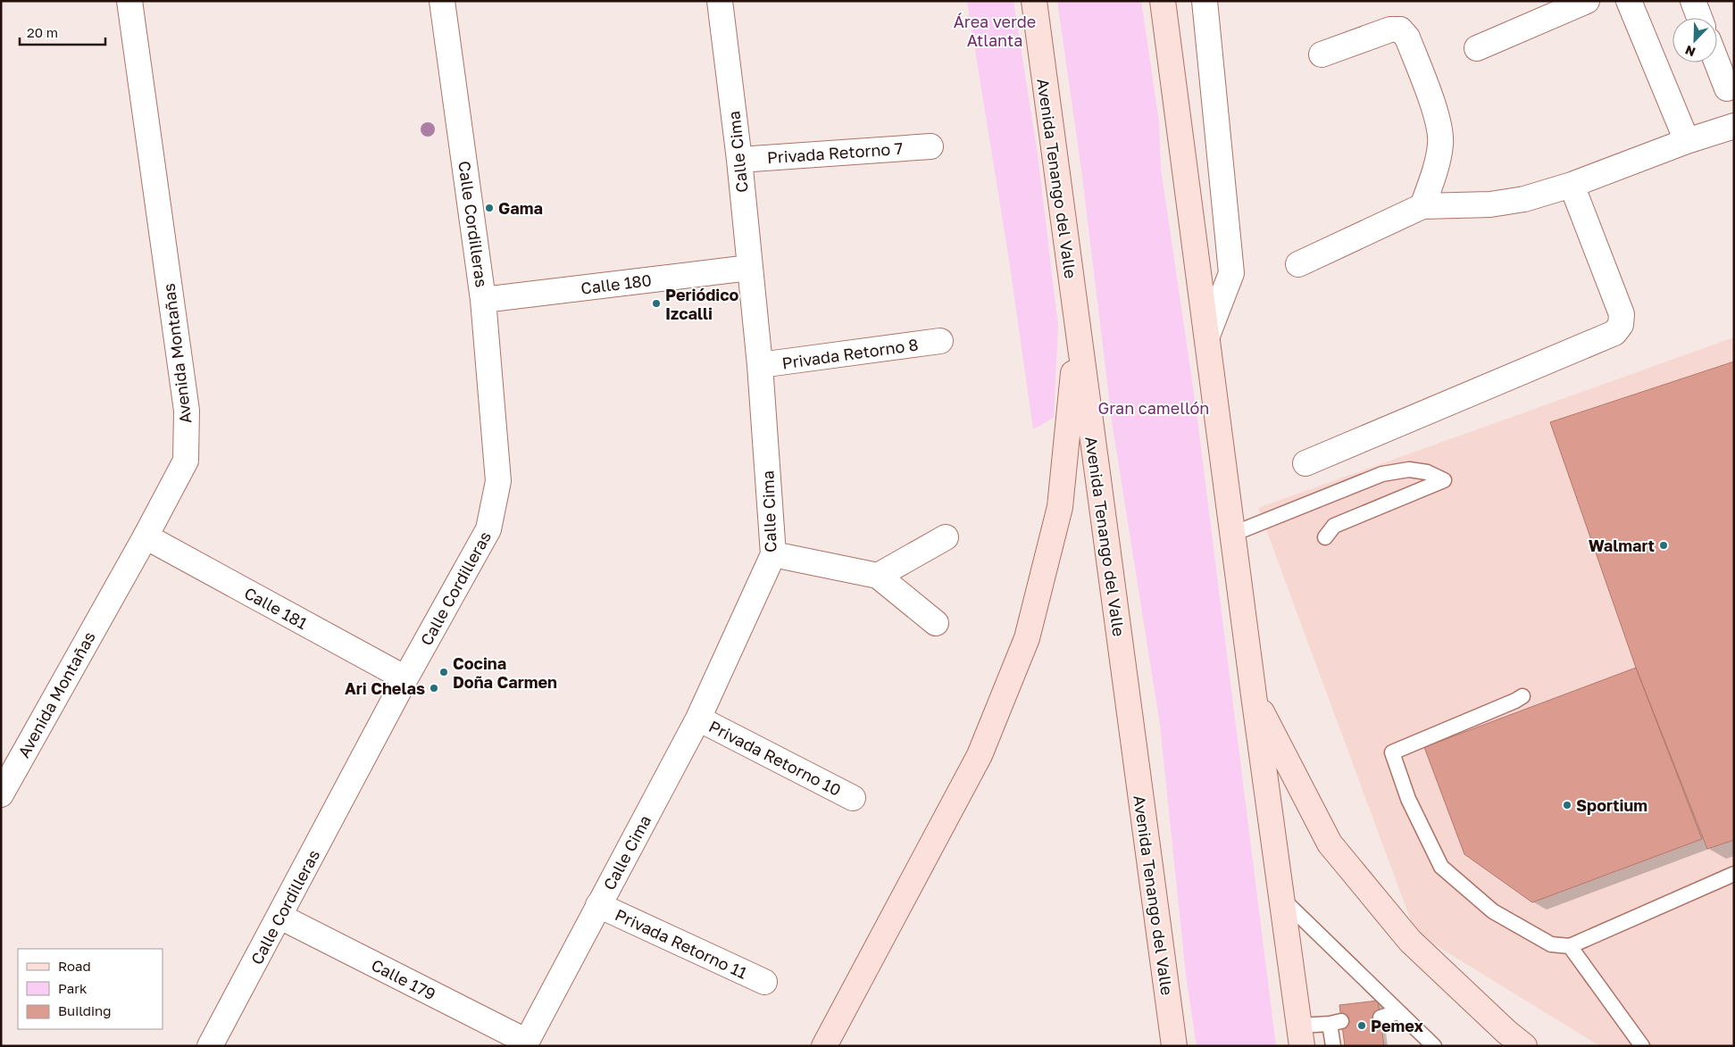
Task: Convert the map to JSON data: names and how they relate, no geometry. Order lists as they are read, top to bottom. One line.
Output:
{"streets":{"main road":["Avenida Tenango del Valle"],"street":["Calle Cima","Privada Retorno 7","Calle Cordilleras","Calle 180","Avenida Montañas","Privada Retorno 8","Calle 181","Privada Retorno 10","Privada Retorno 11","Calle 179"]},"crossings":[["Calle Cima","Privada Retorno 7"],["Calle Cima","Calle 180"],["Calle Cima","Privada Retorno 8"],["Calle Cima","Privada Retorno 10"],["Calle Cima","Privada Retorno 11"],["Calle Cima","Calle 179"],["Calle Cordilleras","Calle 180"],["Calle Cordilleras","Calle 181"],["Calle Cordilleras","Calle 179"],["Avenida Montañas","Calle 181"]],"parks":["Área verde Atlanta","Gran camellón"],"places":["Gama","Periódico Izcalli","Walmart","Cocina Doña Carmen","Ari Chelas","Sportium","Pemex"],"legend":["Road","Park","Building"],"scale_bar":"20 m","north":"bottom left"}
